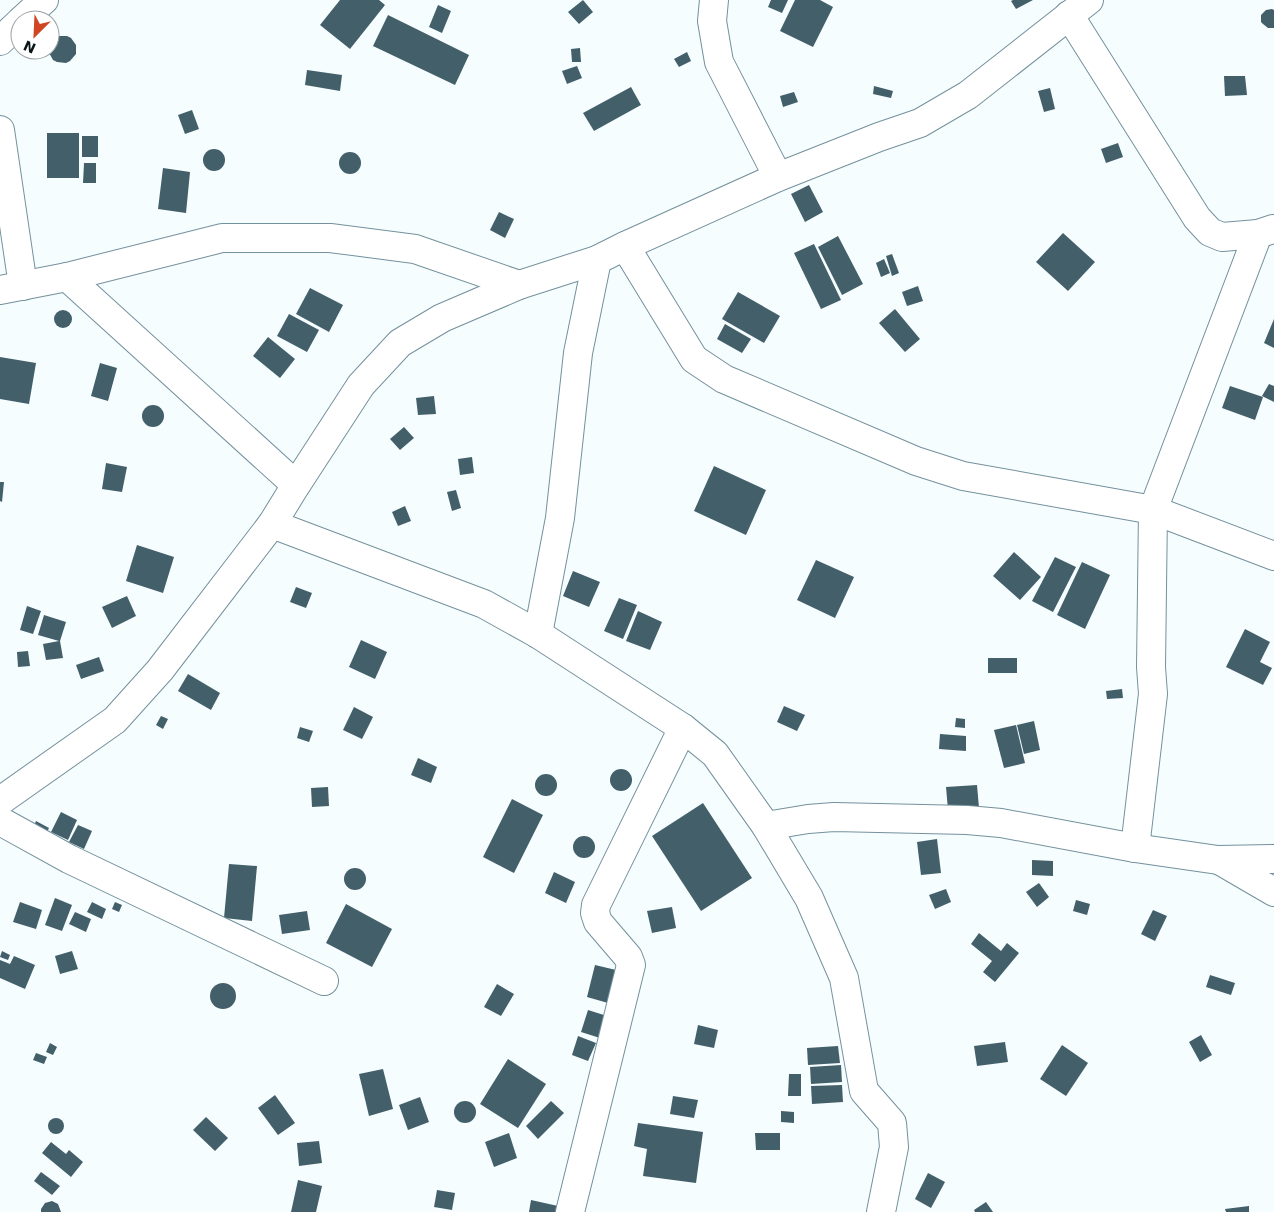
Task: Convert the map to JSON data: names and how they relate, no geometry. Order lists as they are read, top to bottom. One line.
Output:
{"north":"bottom left"}
